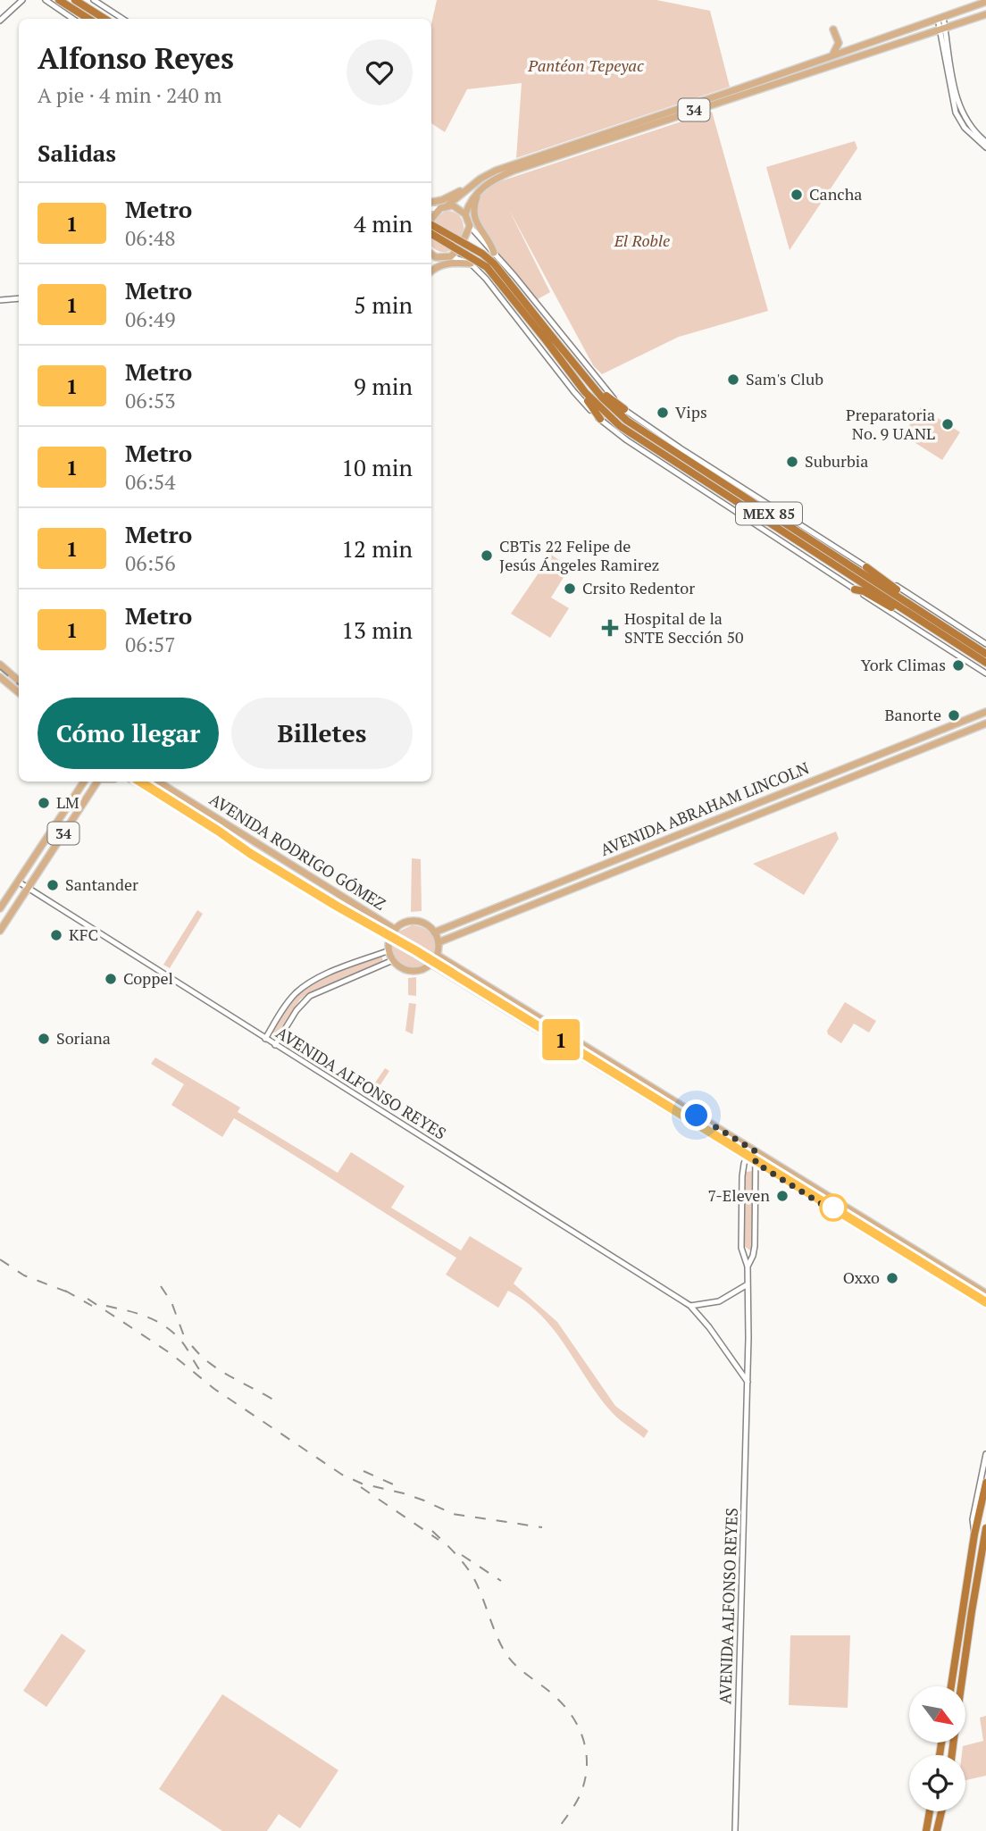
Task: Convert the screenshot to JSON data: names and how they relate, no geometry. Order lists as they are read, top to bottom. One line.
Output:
{"streets":{"highway":["MEX 85"],"main road":["34","AVENIDA ABRAHAM LINCOLN","AVENIDA RODRIGO GÓMEZ"],"street":["AVENIDA ALFONSO REYES"]},"crossings":[["34","AVENIDA ALFONSO REYES"]],"parks":["Pantéon Tepeyac","El Roble"],"places":{"other":["Cancha","Sam's Club","Vips","Preparatoria No. 9 UANL","Suburbia","CBTis 22 Felipe de Jesús Ángeles Ramirez","Crsito Redentor","York Climas","Banorte","LM","Santander","KFC","Coppel","Soriana","7-Eleven","Oxxo"],"health":["Hospital de la SNTE Sección 50"]},"lines":["metro line 1"],"north":"bottom right","page":{"on_map":"1","heading":[["Alfonso Reyes","A pie · 4 min · 240 m"],"Salidas"],"list":[{"mark":"1","name":"Metro","note":"06:48","value":"4 min"},{"mark":"1","name":"Metro","note":"06:49","value":"5 min"},{"mark":"1","name":"Metro","note":"06:53","value":"9 min"},{"mark":"1","name":"Metro","note":"06:54","value":"10 min"},{"mark":"1","name":"Metro","note":"06:56","value":"12 min"},{"mark":"1","name":"Metro","note":"06:57","value":"13 min"}],"buttons":["Cómo llegar","Billetes"]}}
